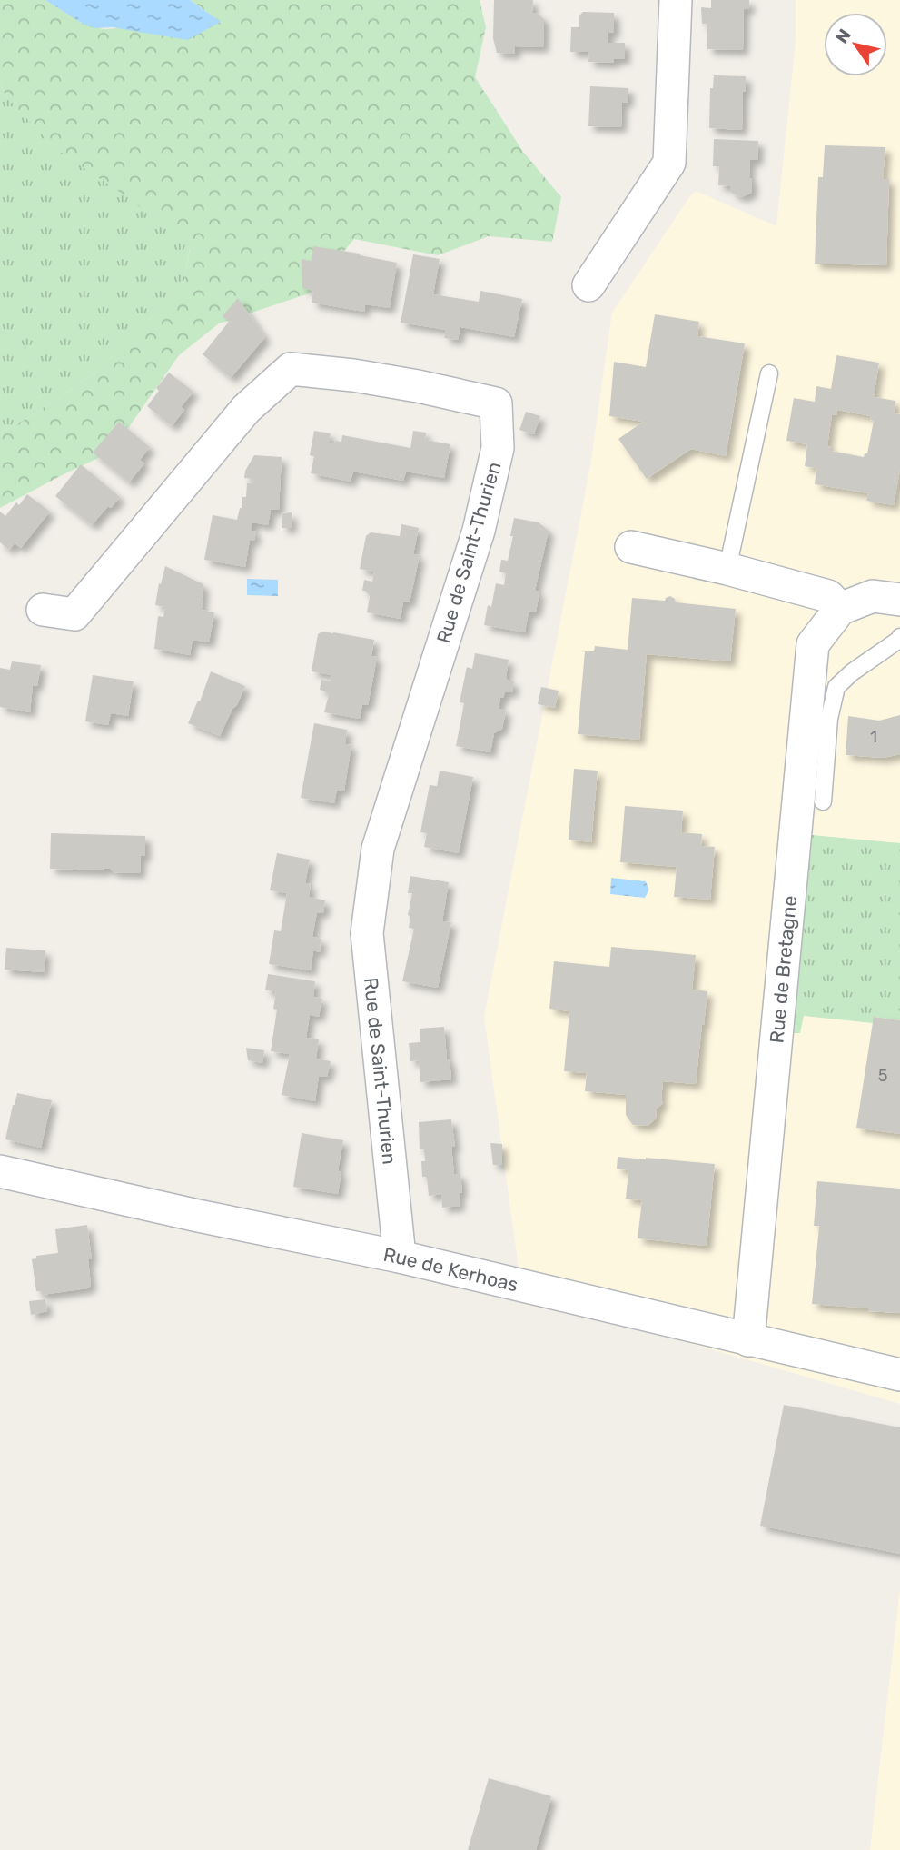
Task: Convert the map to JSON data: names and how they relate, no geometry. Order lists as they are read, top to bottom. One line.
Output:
{"streets":{"street":["Rue de Saint-Thurien","Rue de Bretagne","Rue de Kerhoas"]},"crossings":[["Rue de Saint-Thurien","Rue de Kerhoas"],["Rue de Bretagne","Rue de Kerhoas"]],"house_numbers":["1","5"],"north":"top left"}
